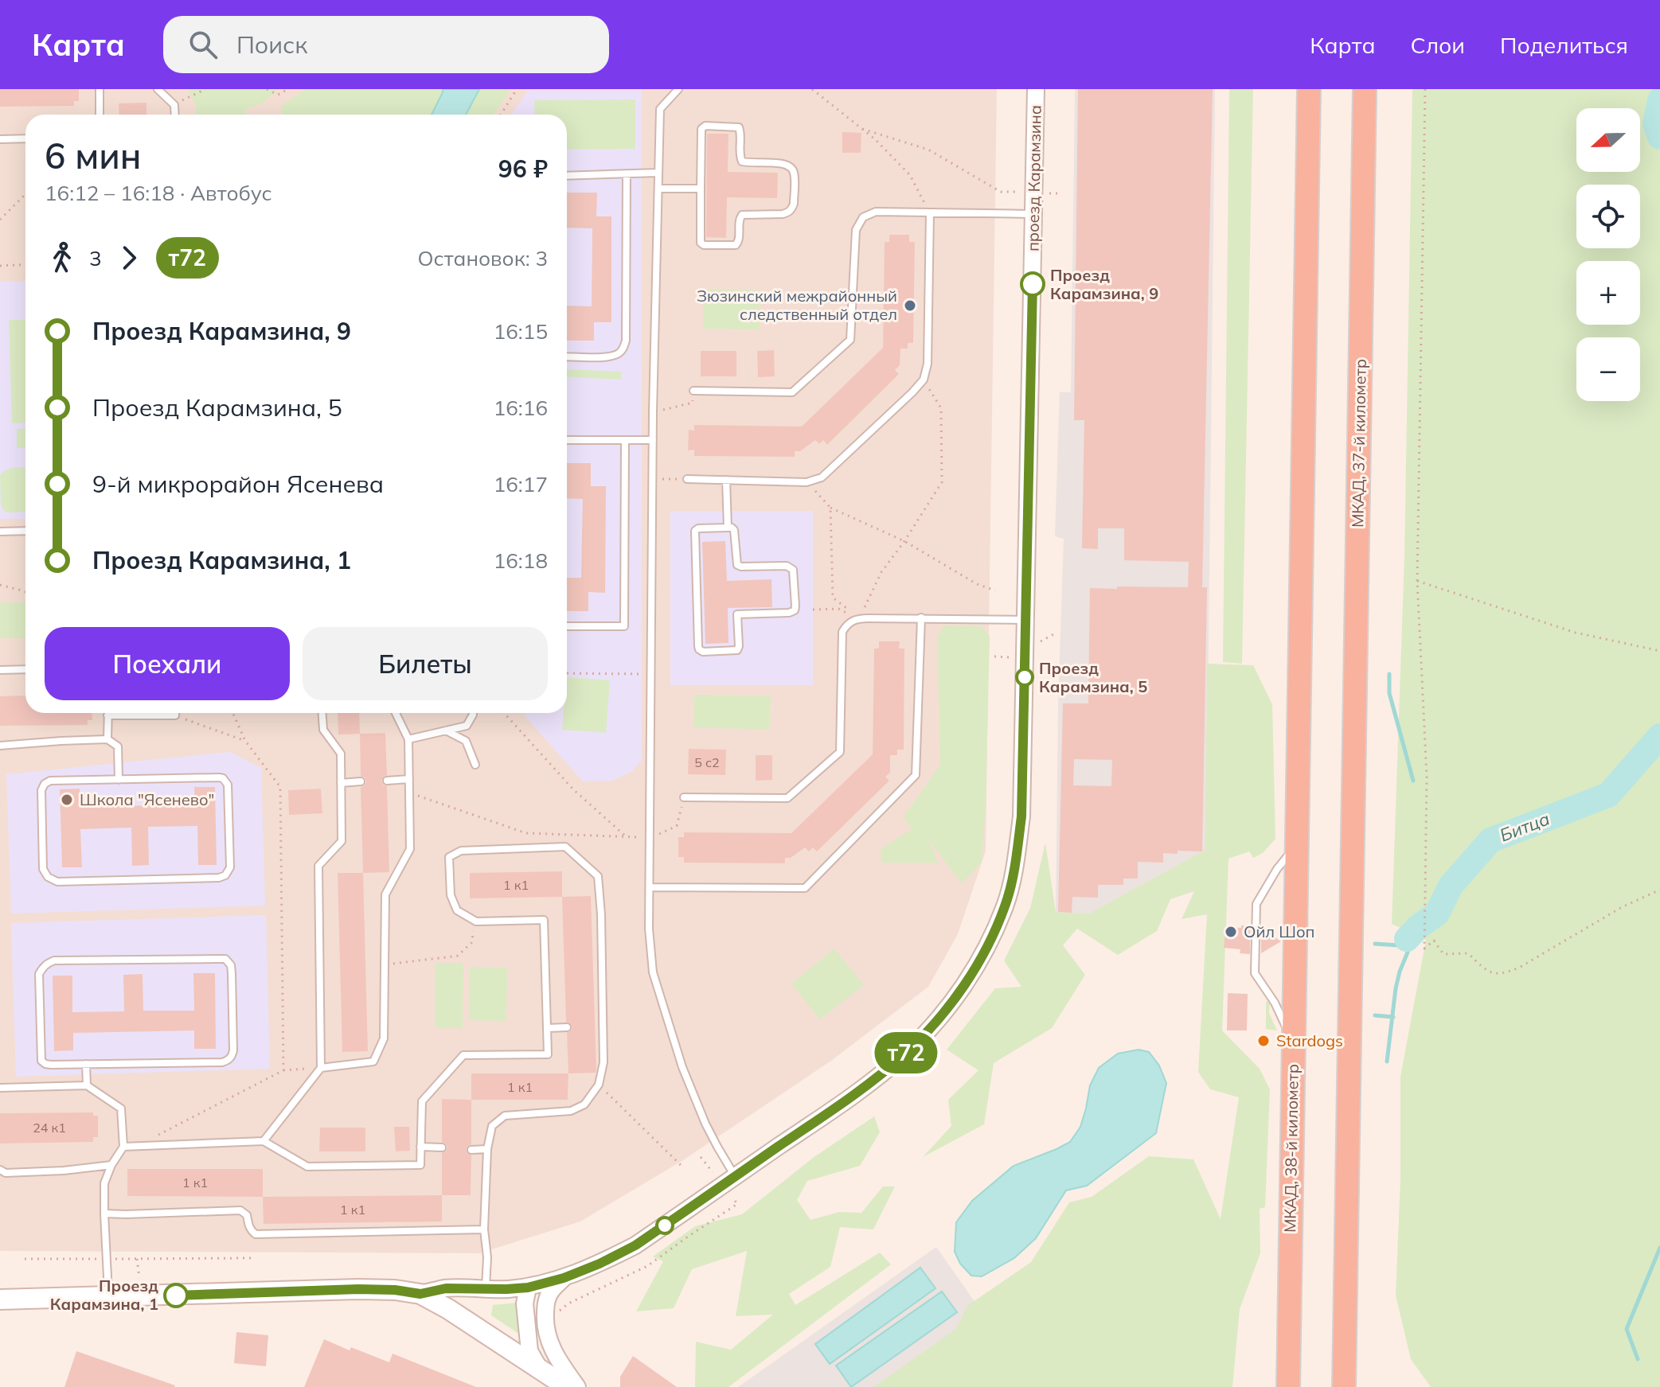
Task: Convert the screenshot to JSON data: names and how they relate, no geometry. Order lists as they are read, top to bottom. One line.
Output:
{"streets":{"highway":["МКАД, 37-й километр","МКАД, 38-й километр"],"main road":["проезд Карамзина"]},"water":["Битца"],"places":["Проезд Карамзина, 9","Зюзинский межрайонный следственный отдел","Проезд Карамзина, 5","Школа \"Ясенево\"","Ойл Шоп","Stardogs","Проезд Карамзина, 1"],"lines":["bus line т72"],"house_numbers":["5 с2","1 к1","1 к1","24 к1","1 к1","1 к1"],"north":"left","page":{"header":"Карта","search":"Поиск","nav":["Карта","Слои","Поделиться"],"on_map":"т72","map_buttons":["+","−"],"heading":["6 мин","16:12 – 16:18 · Автобус","96 ₽"],"legs":["3","т72","Остановок: 3"],"list":[{"name":"Проезд Карамзина, 9","value":"16:15"},{"name":"Проезд Карамзина, 5","value":"16:16"},{"name":"9-й микрорайон Ясенева","value":"16:17"},{"name":"Проезд Карамзина, 1","value":"16:18"}],"buttons":["Поехали","Билеты"]}}
